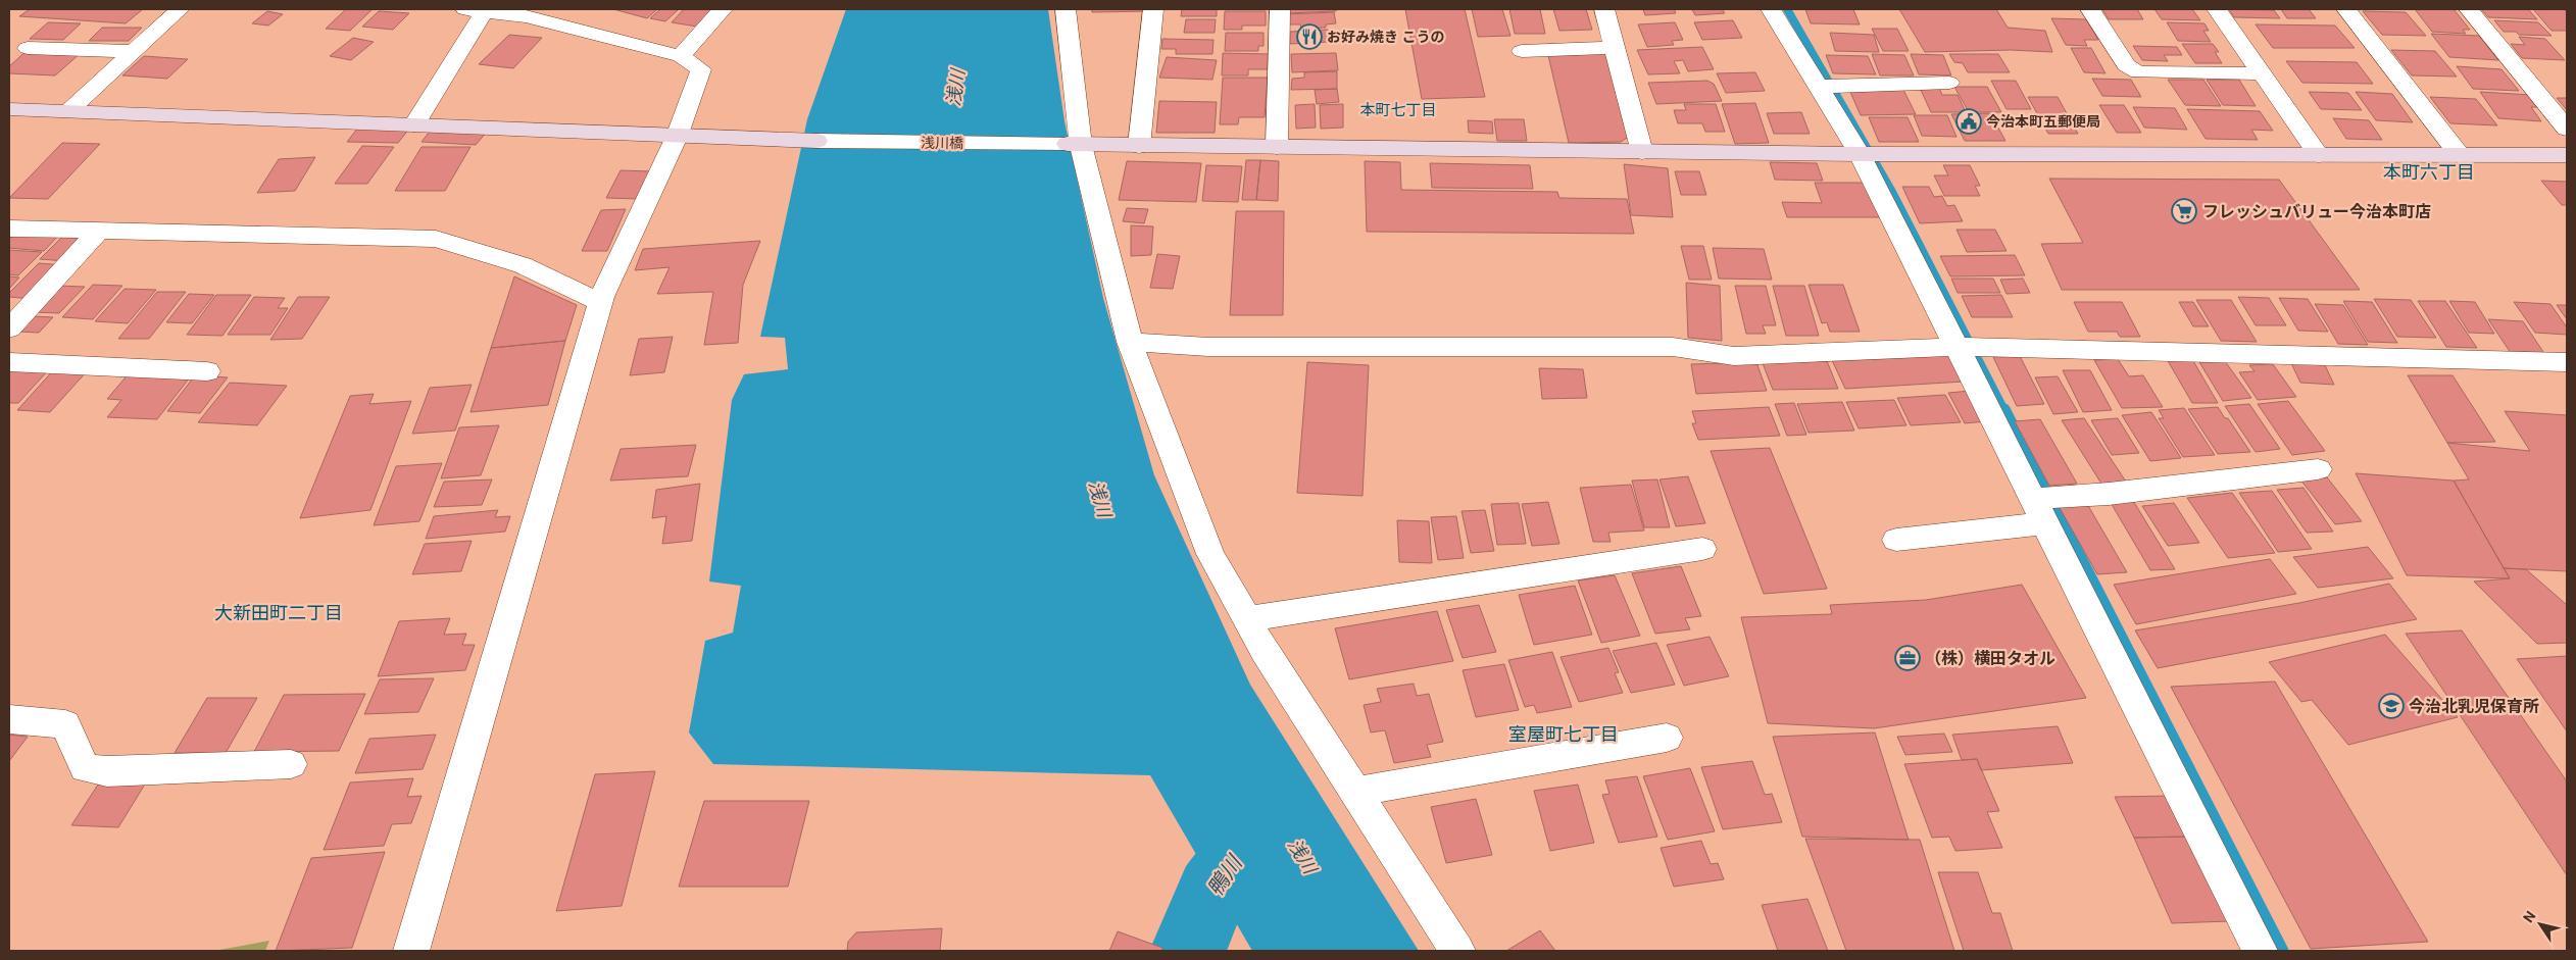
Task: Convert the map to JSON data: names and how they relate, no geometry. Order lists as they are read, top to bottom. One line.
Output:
{"streets":{"street":["浅川橋"]},"districts":["本町七丁目","本町六丁目","大新田町二丁目","室屋町七丁目"],"water":["浅川","鴨川"],"places":{"restaurant":["お好み焼き こうの"],"public building":["今治本町五郵便局"],"supermarket":["フレッシュバリュー今治本町店"],"office":["（株）横田タオル"],"school or university":["今治北乳児保育所"]},"north":"top left"}
